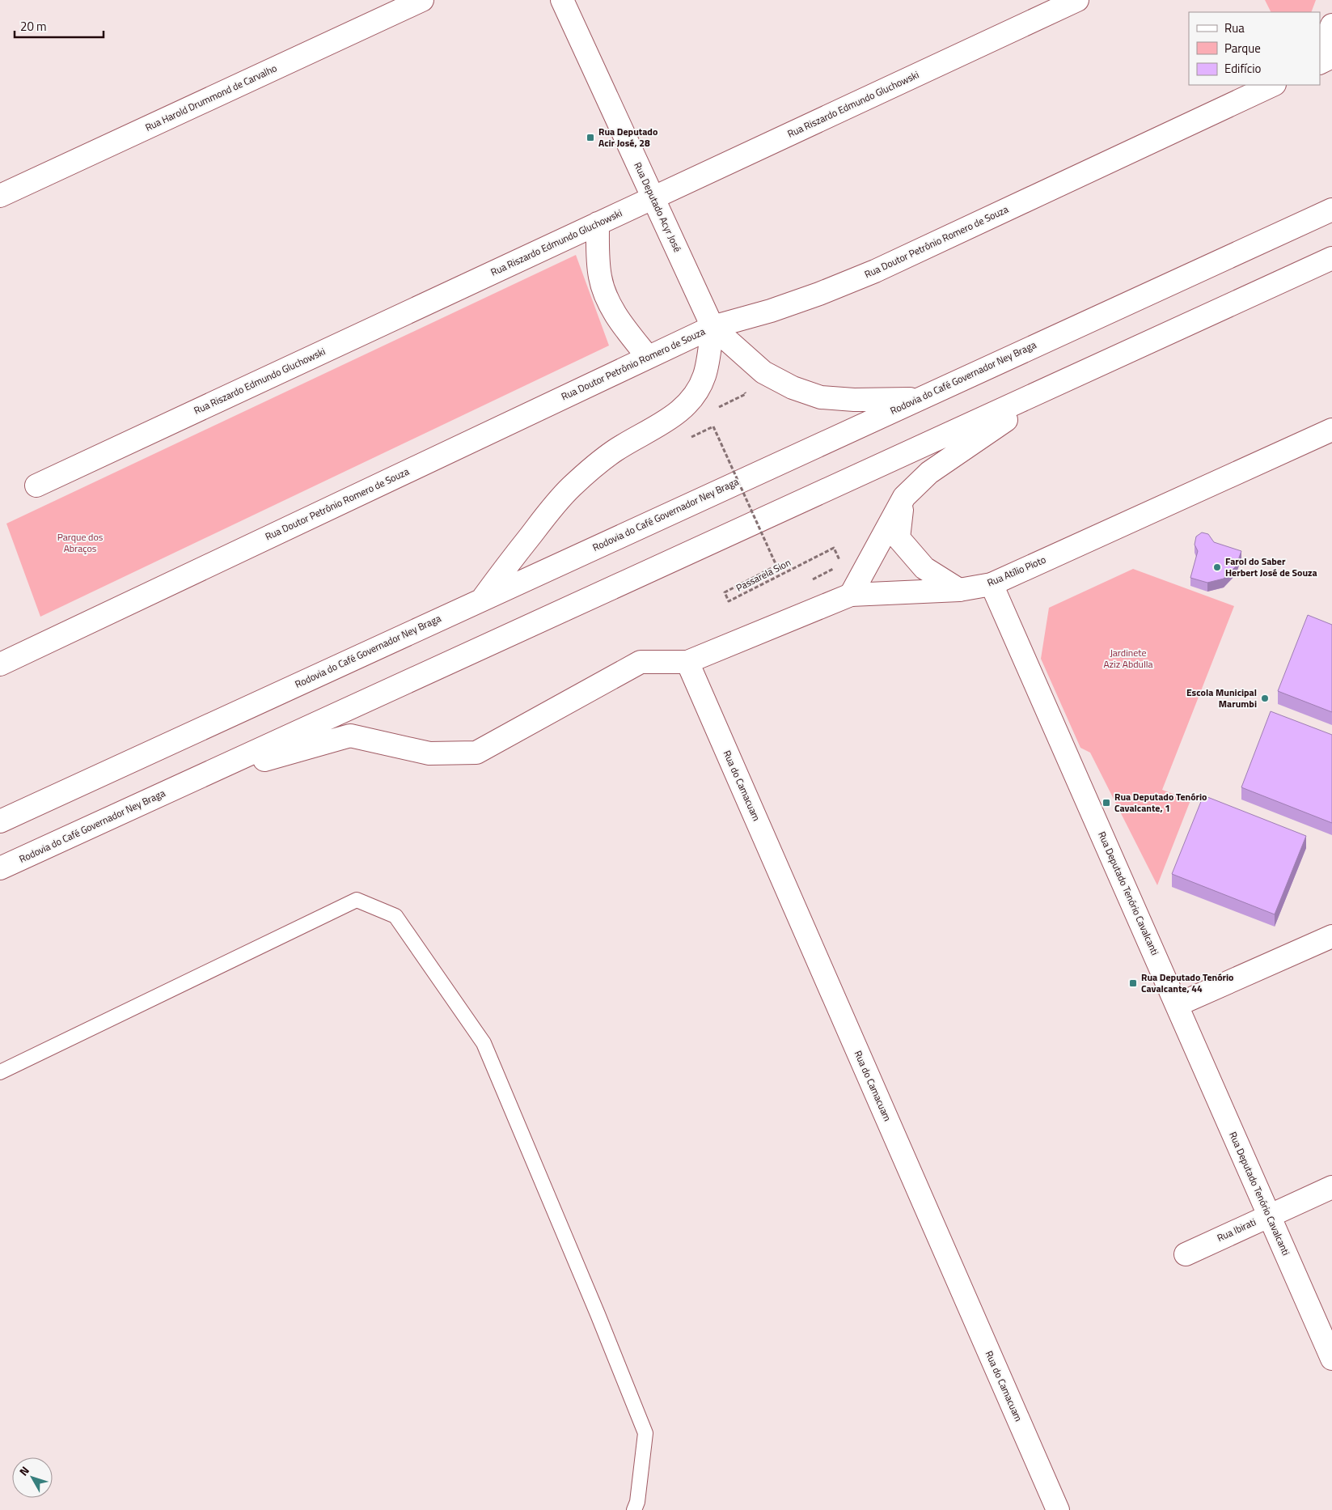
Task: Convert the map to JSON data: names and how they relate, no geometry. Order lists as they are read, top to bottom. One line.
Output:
{"streets":{"main road":["Rua Harold Drummond de Carvalho","Rua Riszardo Edmundo Gluchowski","Rua Deputado Acyr José","Rua Doutor Petrônio Romero de Souza","Rodovia do Café Governador Ney Braga","Rua Atílio Pioto","Rua do Camacuam","Rua Deputado Tenório Cavalcanti","Rua Ibirati"],"path":["Passarela Sion"]},"crossings":[["Rua Riszardo Edmundo Gluchowski","Rua Deputado Acyr José"],["Rua Deputado Acyr José","Rua Doutor Petrônio Romero de Souza"],["Rua Atílio Pioto","Rua do Camacuam"],["Rua Atílio Pioto","Rua Deputado Tenório Cavalcanti"],["Rua Deputado Tenório Cavalcanti","Rua Ibirati"]],"parks":["Parque dos Abraços","Jardinete Aziz Abdulla"],"places":{"transit":["Rua Deputado Acir José, 28","Rua Deputado Tenório Cavalcante, 1","Rua Deputado Tenório Cavalcante, 44"],"other":["Farol do Saber Herbert José de Souza","Escola Municipal Marumbi"]},"legend":["Rua","Parque","Edifício"],"scale_bar":"20 m","north":"top left"}
